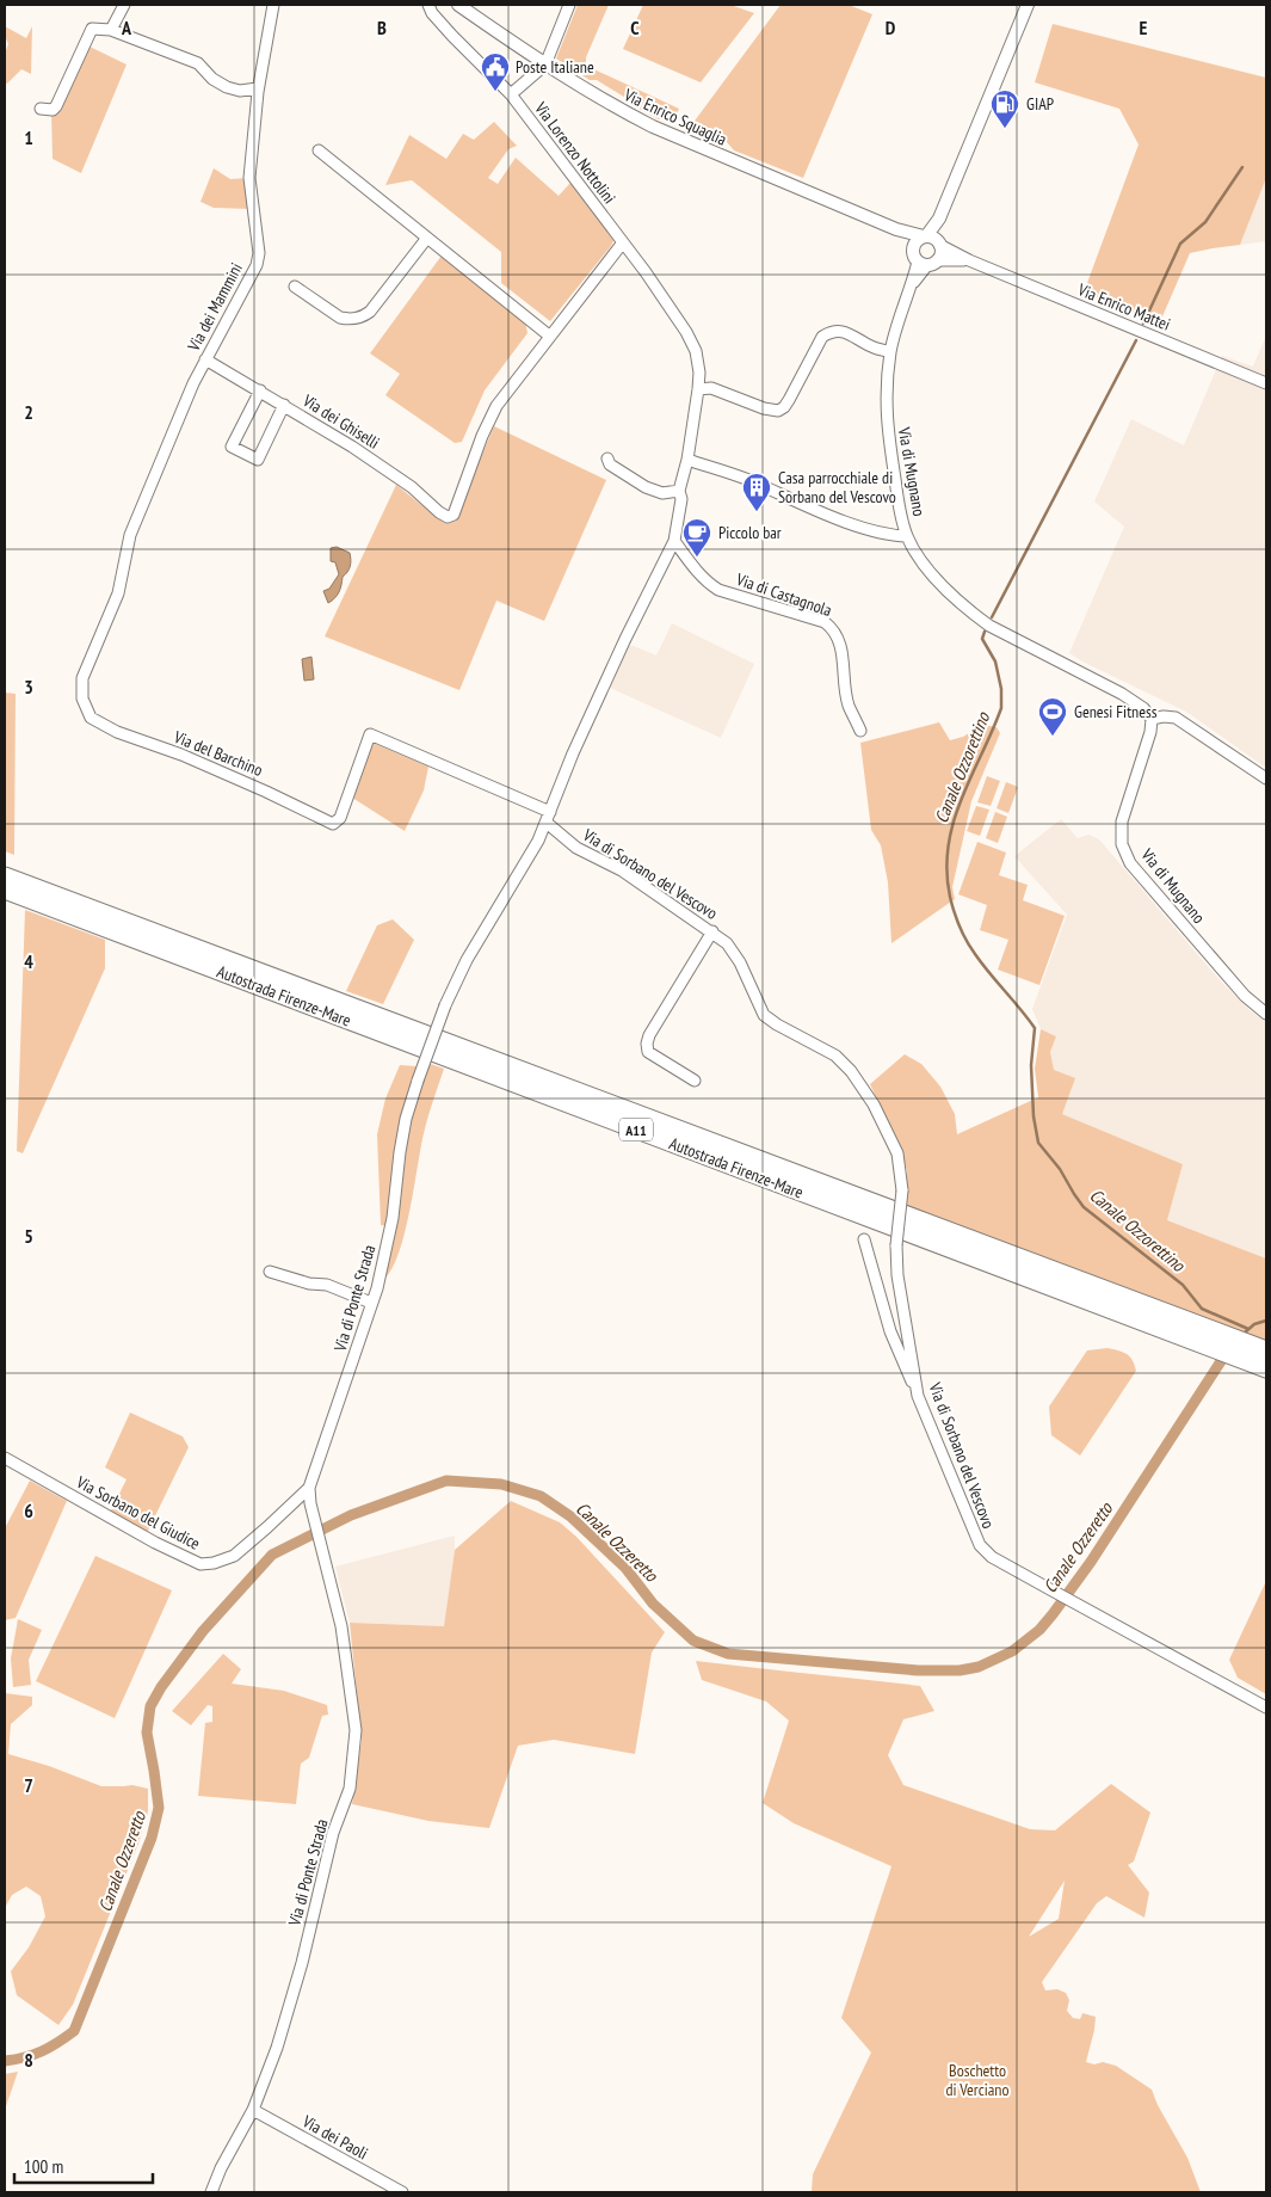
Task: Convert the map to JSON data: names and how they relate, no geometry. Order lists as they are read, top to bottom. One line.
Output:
{"streets":{"highway":["Autostrada Firenze-Mare","A11"],"street":["Via Enrico Squaglia","Via Lorenzo Nottolini","Via dei Mammini","Via Enrico Mattei","Via dei Ghiselli","Via di Mugnano","Via di Castagnola","Via del Barchino","Via di Sorbano del Vescovo","Via di Ponte Strada","Via Sorbano del Giudice","Via dei Paoli"]},"crossings":[["Via Enrico Squaglia","Via Enrico Mattei"],["Via dei Mammini","Via dei Ghiselli"],["Via dei Mammini","Via del Barchino"],["Via Enrico Mattei","Via di Mugnano"],["Via del Barchino","Via di Sorbano del Vescovo"],["Via del Barchino","Via di Ponte Strada"],["Via di Sorbano del Vescovo","Via di Ponte Strada"],["Via di Ponte Strada","Via Sorbano del Giudice"],["Via di Ponte Strada","Via dei Paoli"]],"water":["Canale Ozzorettino","Canale Ozzeretto"],"parks":["Boschetto di Verciano"],"places":{"public building":["Poste Italiane"],"fuel station":["GIAP"],"building":["Casa parrocchiale di Sorbano del Vescovo"],"cafe":["Piccolo bar"],"sports":["Genesi Fitness"]},"scale_bar":"100 m","grid":{"columns":["A","B","C","D","E"],"rows":["1","2","3","4","5","6","7","8"]}}
